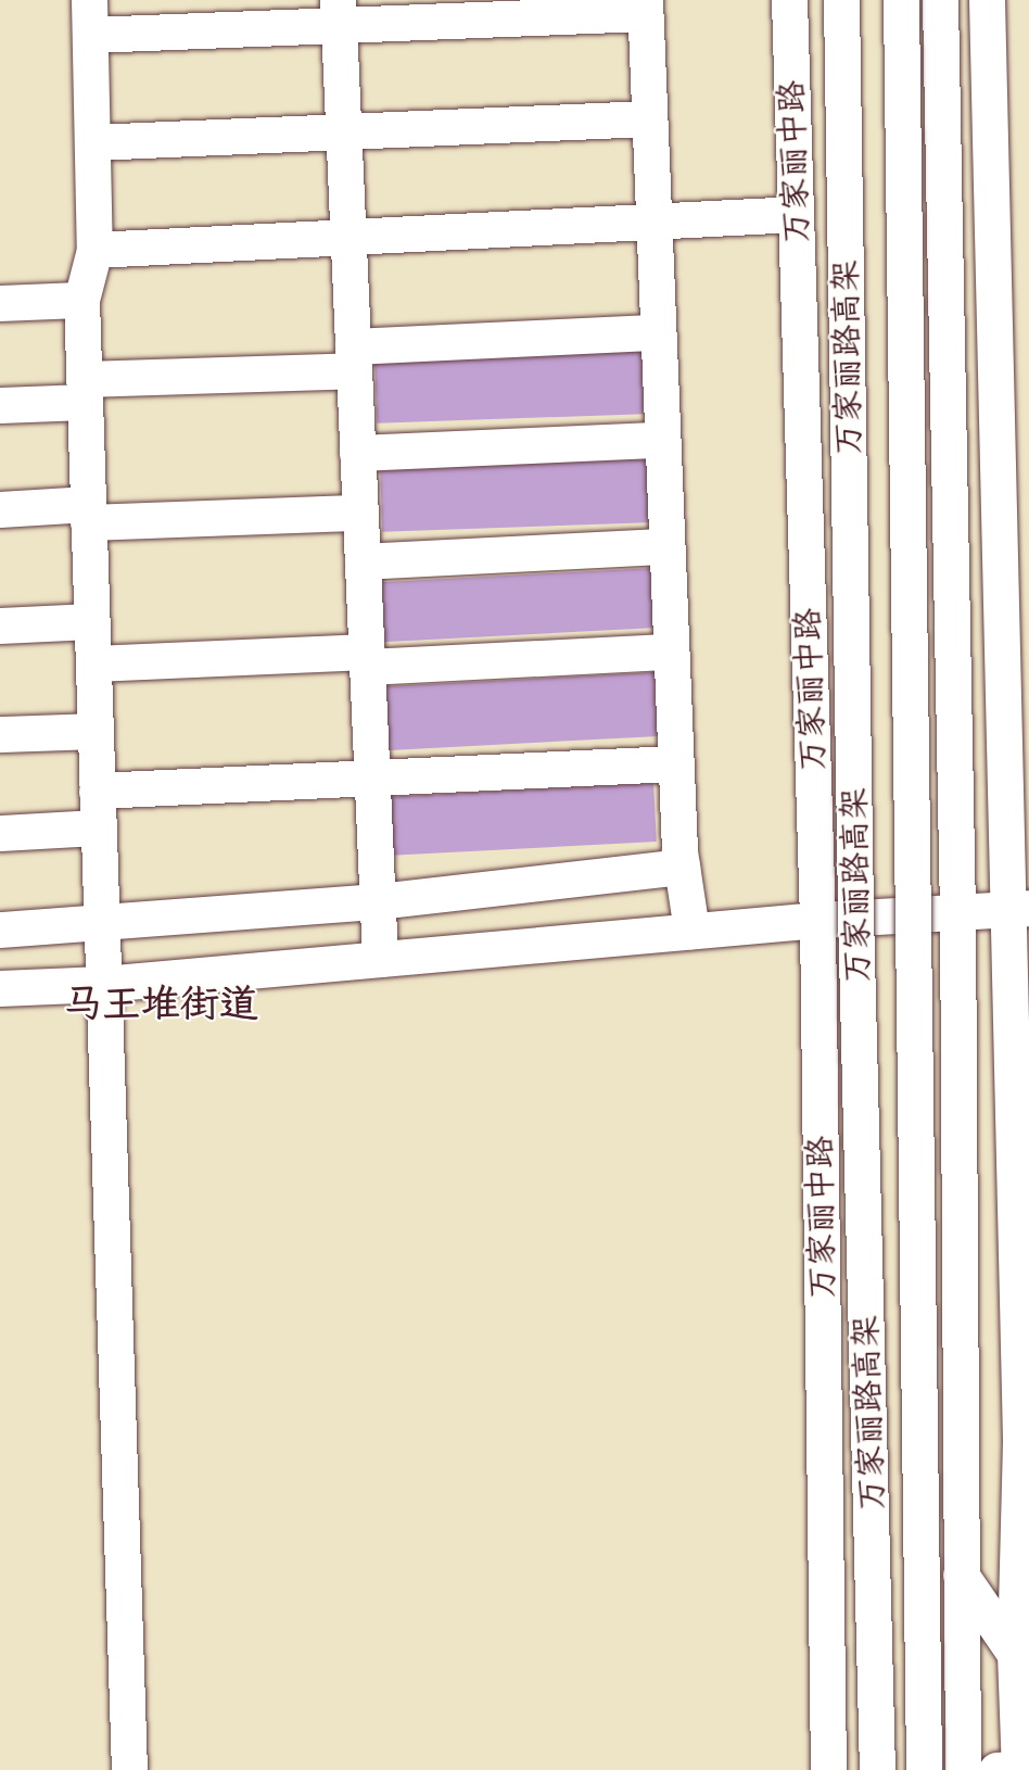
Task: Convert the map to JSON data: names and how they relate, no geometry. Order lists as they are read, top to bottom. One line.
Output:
{"streets":{"main road":["万家丽中路","万家丽路高架"]},"districts":["马王堆街道"]}
